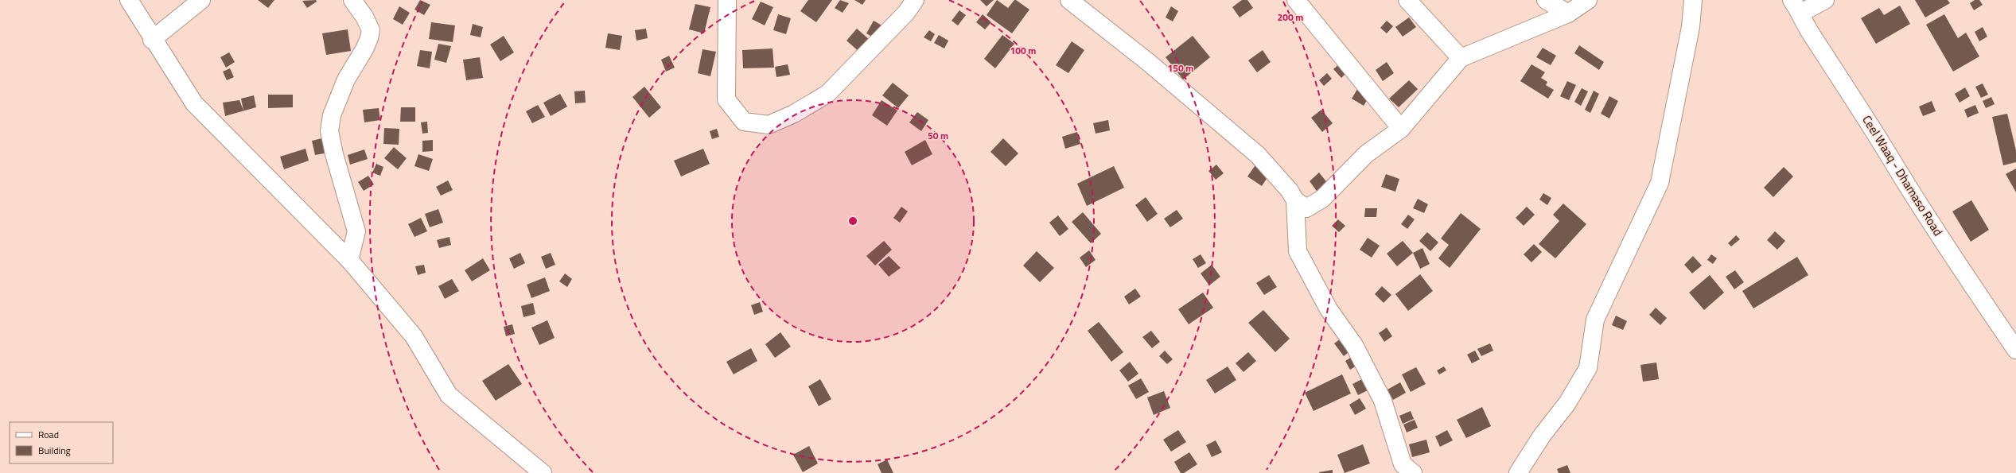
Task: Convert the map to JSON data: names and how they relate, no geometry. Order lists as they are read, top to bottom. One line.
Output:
{"streets":{"street":["Ceel Waaq - Dhamaso Road"]},"legend":["Road","Building"],"rings":["200 m","100 m","150 m","50 m"]}
